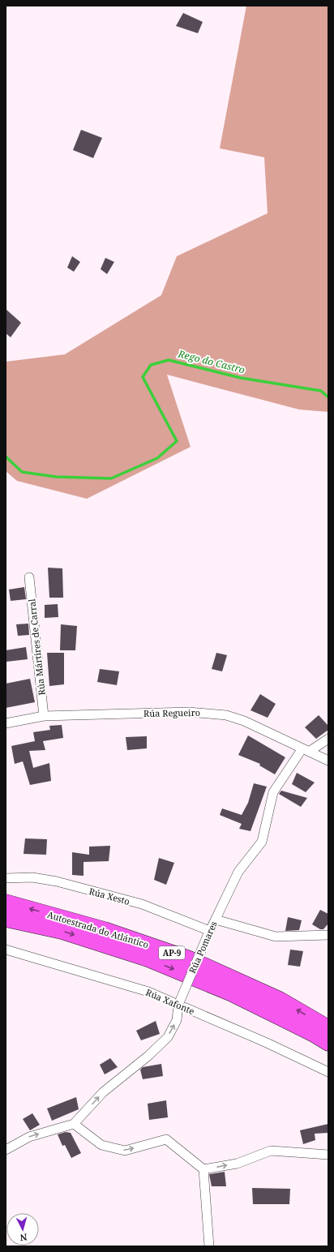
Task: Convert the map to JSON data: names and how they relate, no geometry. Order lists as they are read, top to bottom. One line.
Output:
{"streets":{"highway":["Autoestrada do Atlántico","AP-9"],"street":["Rúa Mártires de Carral","Rúa Regueiro","Rúa Xesto","Rúa Pomares","Rúa Xafonte"]},"crossings":[["Rúa Mártires de Carral","Rúa Regueiro"],["Rúa Regueiro","Rúa Pomares"],["Rúa Xesto","Rúa Pomares"],["Rúa Pomares","Rúa Xafonte"]],"one_way":["Rúa Pomares"],"water":["Rego do Castro"],"north":"bottom"}
